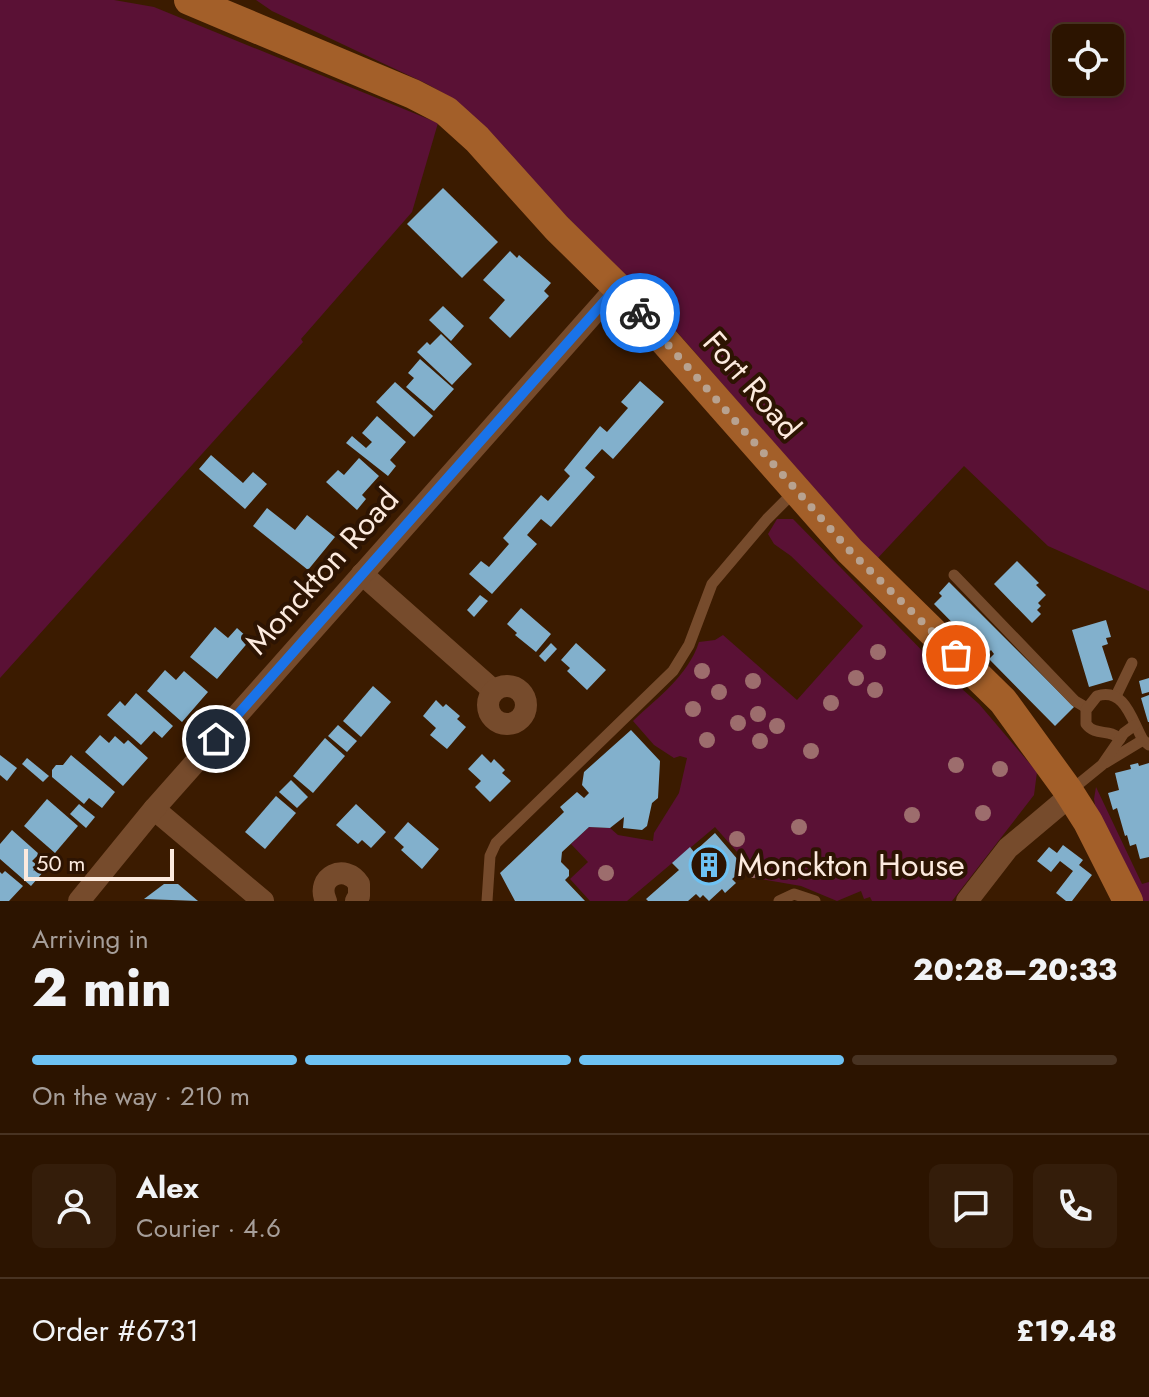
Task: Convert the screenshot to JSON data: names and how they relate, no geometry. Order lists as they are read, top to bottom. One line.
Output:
{"streets":{"street":["Fort Road","Monckton Road"]},"crossings":[["Fort Road","Monckton Road"]],"places":{"building":["Monckton House"]},"scale_bar":"50 m","page":{"scale":"50 m","heading":["2 min","Arriving in","20:28–20:33"],"panel":["Alex","Courier · 4.6","Order #6731","£19.48"],"bar":"On the way · 210 m"}}
